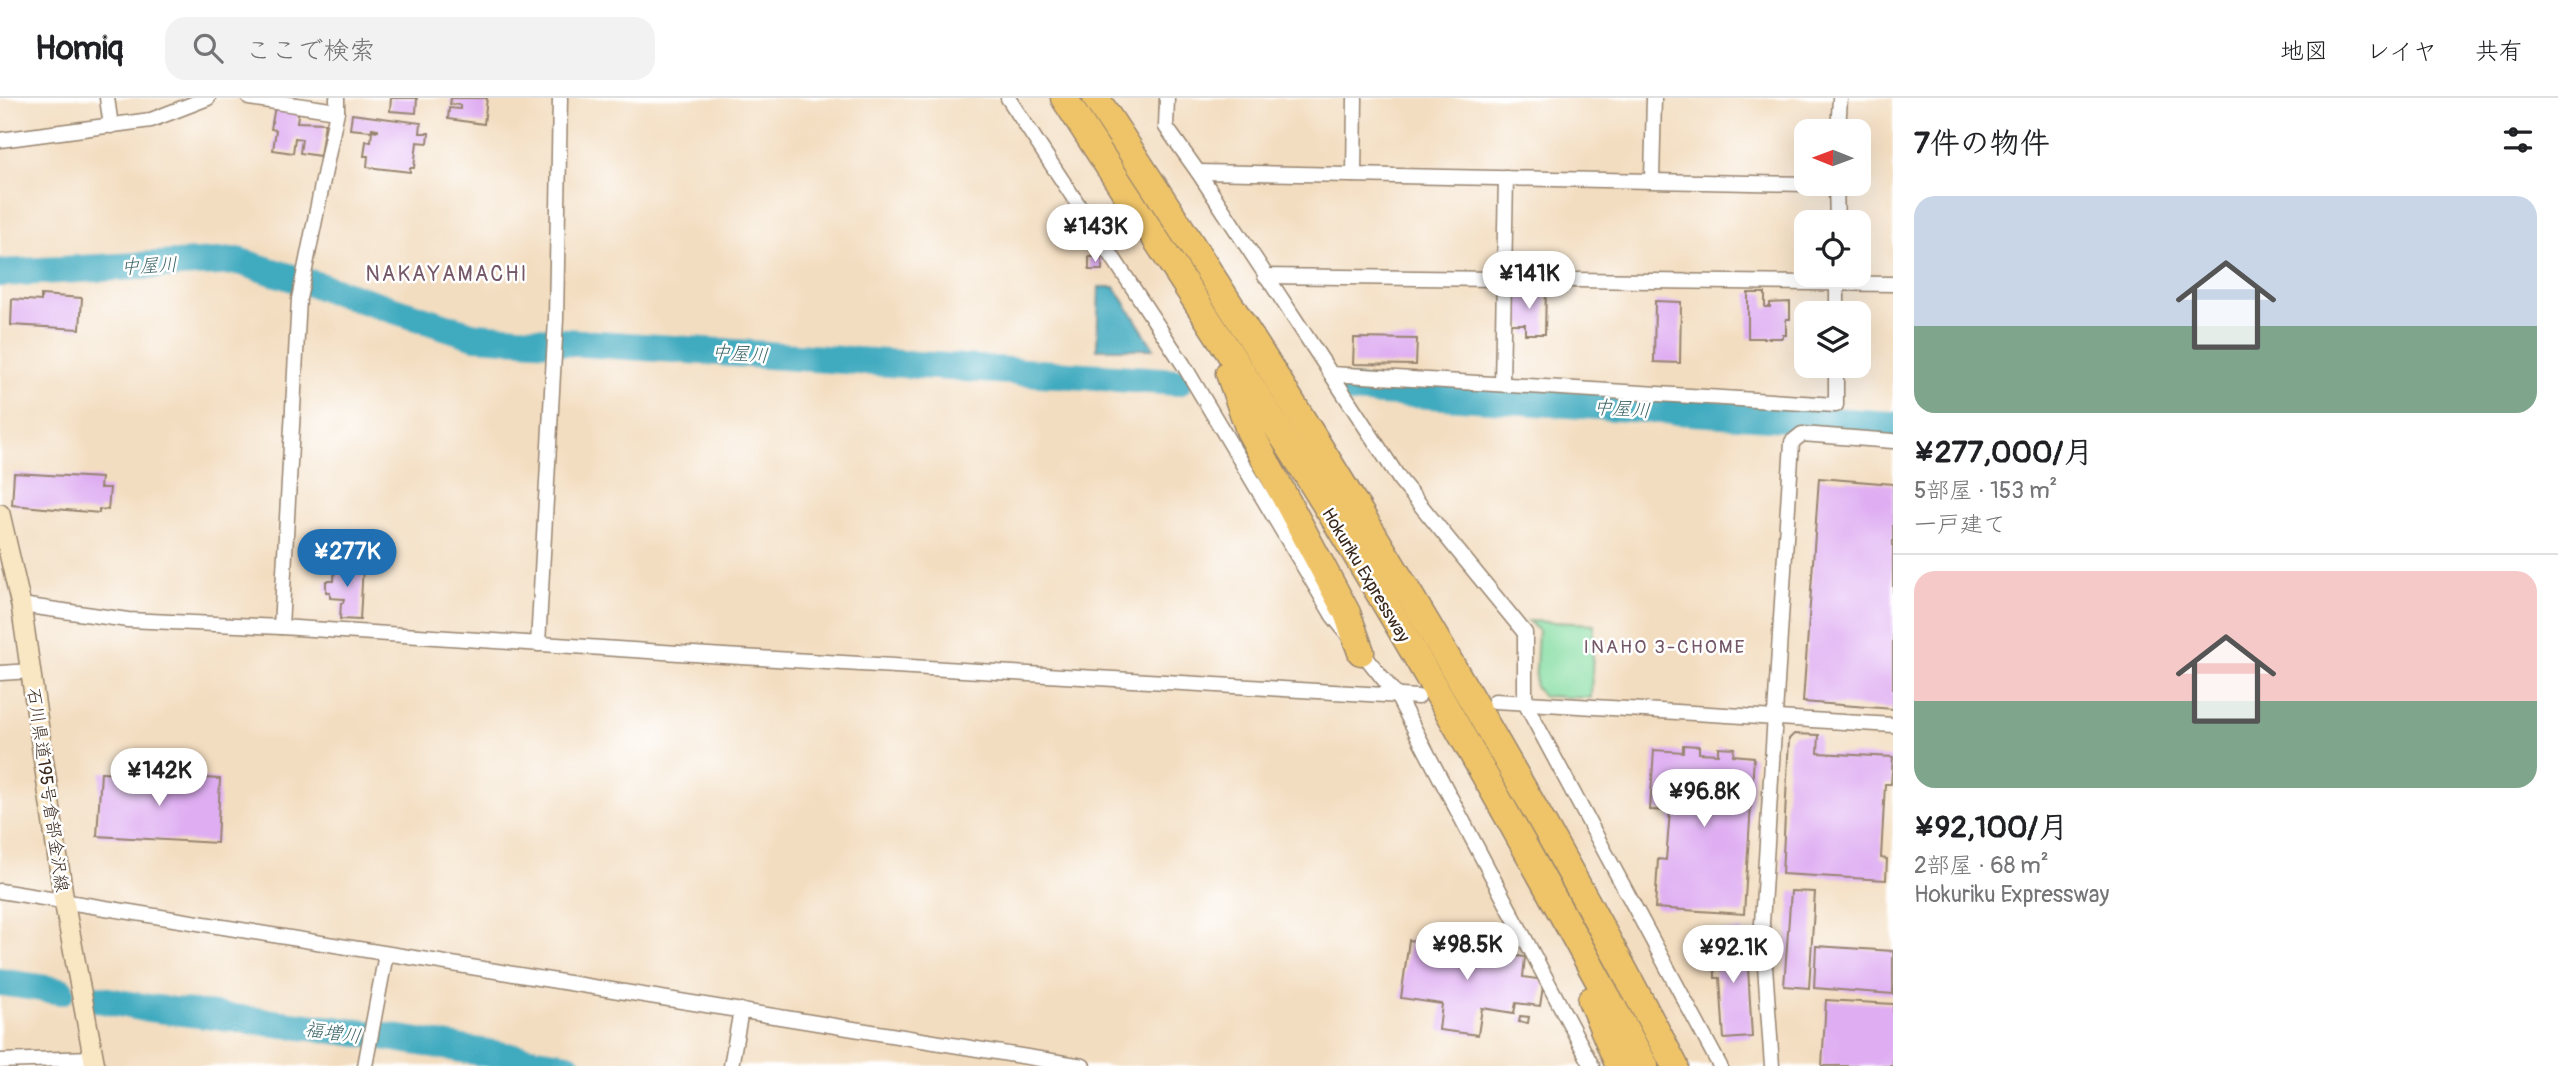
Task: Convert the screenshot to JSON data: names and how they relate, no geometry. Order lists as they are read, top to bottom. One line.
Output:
{"streets":{"highway":["Hokuriku Expressway"],"main road":["石川県道195号倉部金沢線"]},"districts":["NAKAYAMACHI","INAHO 3-CHOME"],"water":["中屋川","福増川"],"north":"left","page":{"header":"Homiq","search":"ここで検索","nav":["地図","レイヤ","共有"],"heading":"7件の物件","list":[{"name":"¥277,000/月","note":"5部屋 · 153 m² · 一戸建て"},{"name":"¥92,100/月","note":"2部屋 · 68 m² · Hokuriku Expressway"}],"price":["¥143K","¥141K","¥277K","¥142K","¥96.8K","¥98.5K","¥92.1K"]}}
